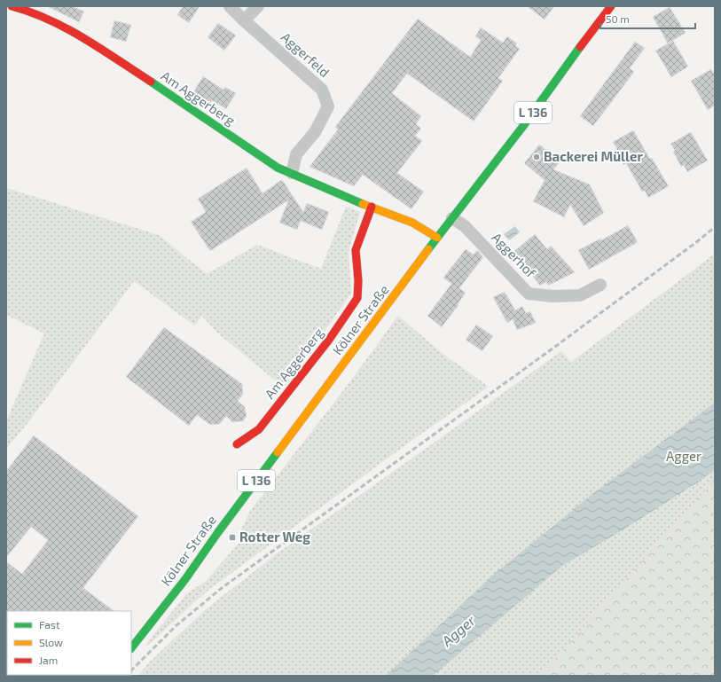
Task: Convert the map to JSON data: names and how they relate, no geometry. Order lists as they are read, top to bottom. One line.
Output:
{"streets":{"main road":["Am Aggerberg","L 136","Kölner Straße"],"street":["Aggerfeld","Aggerhof"]},"crossings":[["Aggerfeld","Am Aggerberg"],["Am Aggerberg","Kölner Straße"],["Aggerhof","Kölner Straße"]],"water":["Agger"],"parks":["Agger"],"places":{"other":["Backerei Müller"],"transit":["Rotter Weg"]},"legend":["Fast","Slow","Jam"],"scale_bar":"50 m"}
